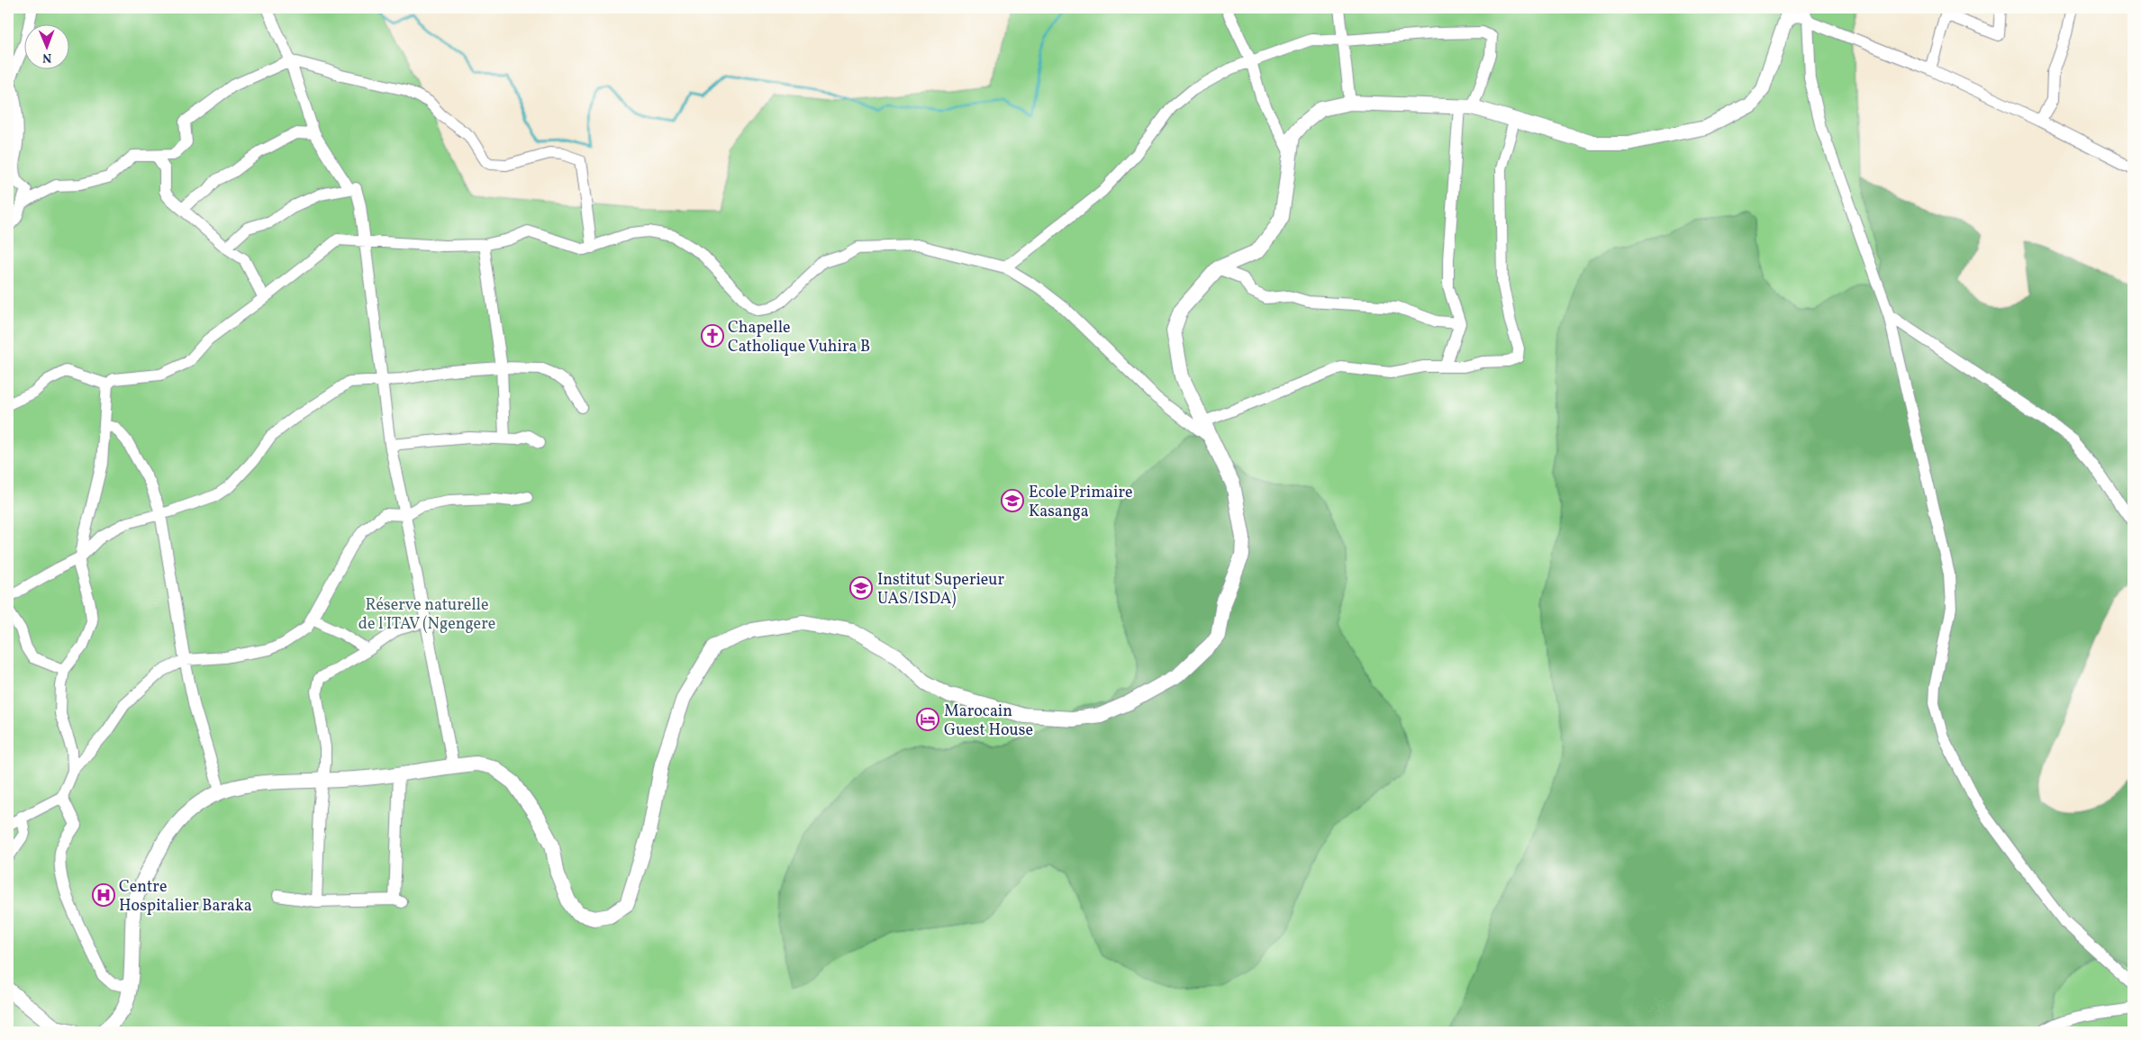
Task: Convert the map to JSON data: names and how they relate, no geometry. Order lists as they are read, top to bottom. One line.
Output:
{"parks":["Réserve naturelle de l'ITAV (Ngengere"],"places":{"church":["Chapelle Catholique Vuhira B"],"school or university":["Ecole Primaire Kasanga","Institut Superieur UAS/ISDA)"],"hotel":["Marocain Guest House"],"hospital":["Centre Hospitalier Baraka"]},"north":"bottom"}
